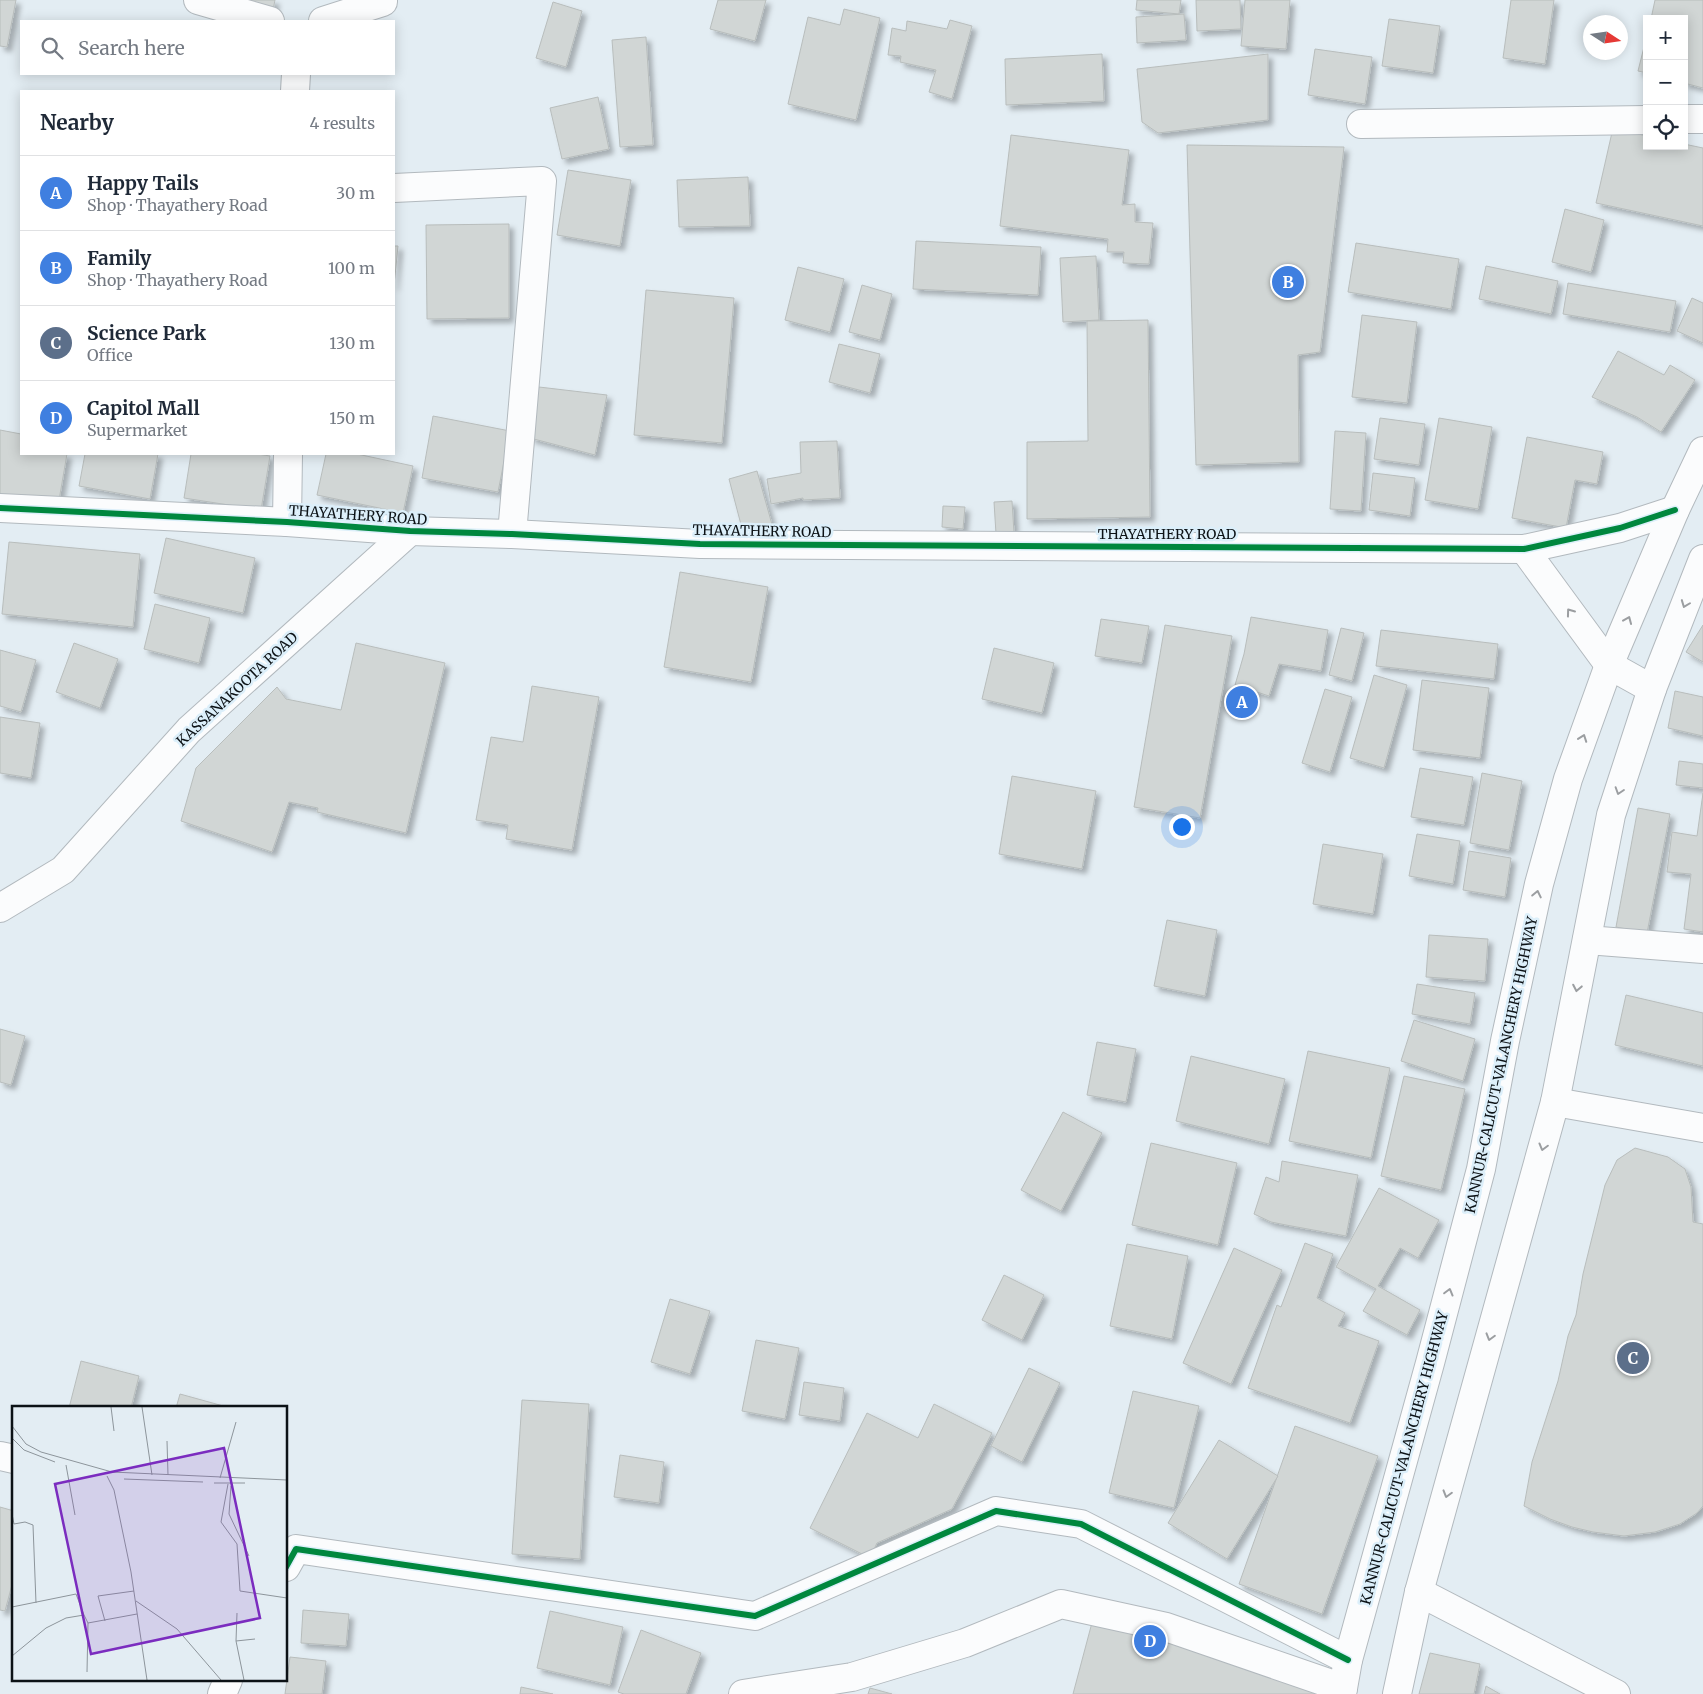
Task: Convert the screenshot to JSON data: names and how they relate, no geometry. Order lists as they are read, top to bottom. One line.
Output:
{"streets":{"main road":["THAYATHERY ROAD","KASSANAKOOTA ROAD","KANNUR-CALICUT-VALANCHERY HIGHWAY"]},"crossings":[["THAYATHERY ROAD","KASSANAKOOTA ROAD"],["THAYATHERY ROAD","KANNUR-CALICUT-VALANCHERY HIGHWAY"]],"north":"right","page":{"map_buttons":["+","−"],"search":"Search here","heading":["Nearby","4 results"],"list":[{"mark":"A","name":"Happy Tails","note":"Shop · Thayathery Road","value":"30 m"},{"mark":"B","name":"Family","note":"Shop · Thayathery Road","value":"100 m"},{"mark":"C","name":"Science Park","note":"Office","value":"130 m"},{"mark":"D","name":"Capitol Mall","note":"Supermarket","value":"150 m"}],"pins":["B","A","C","D"]}}
